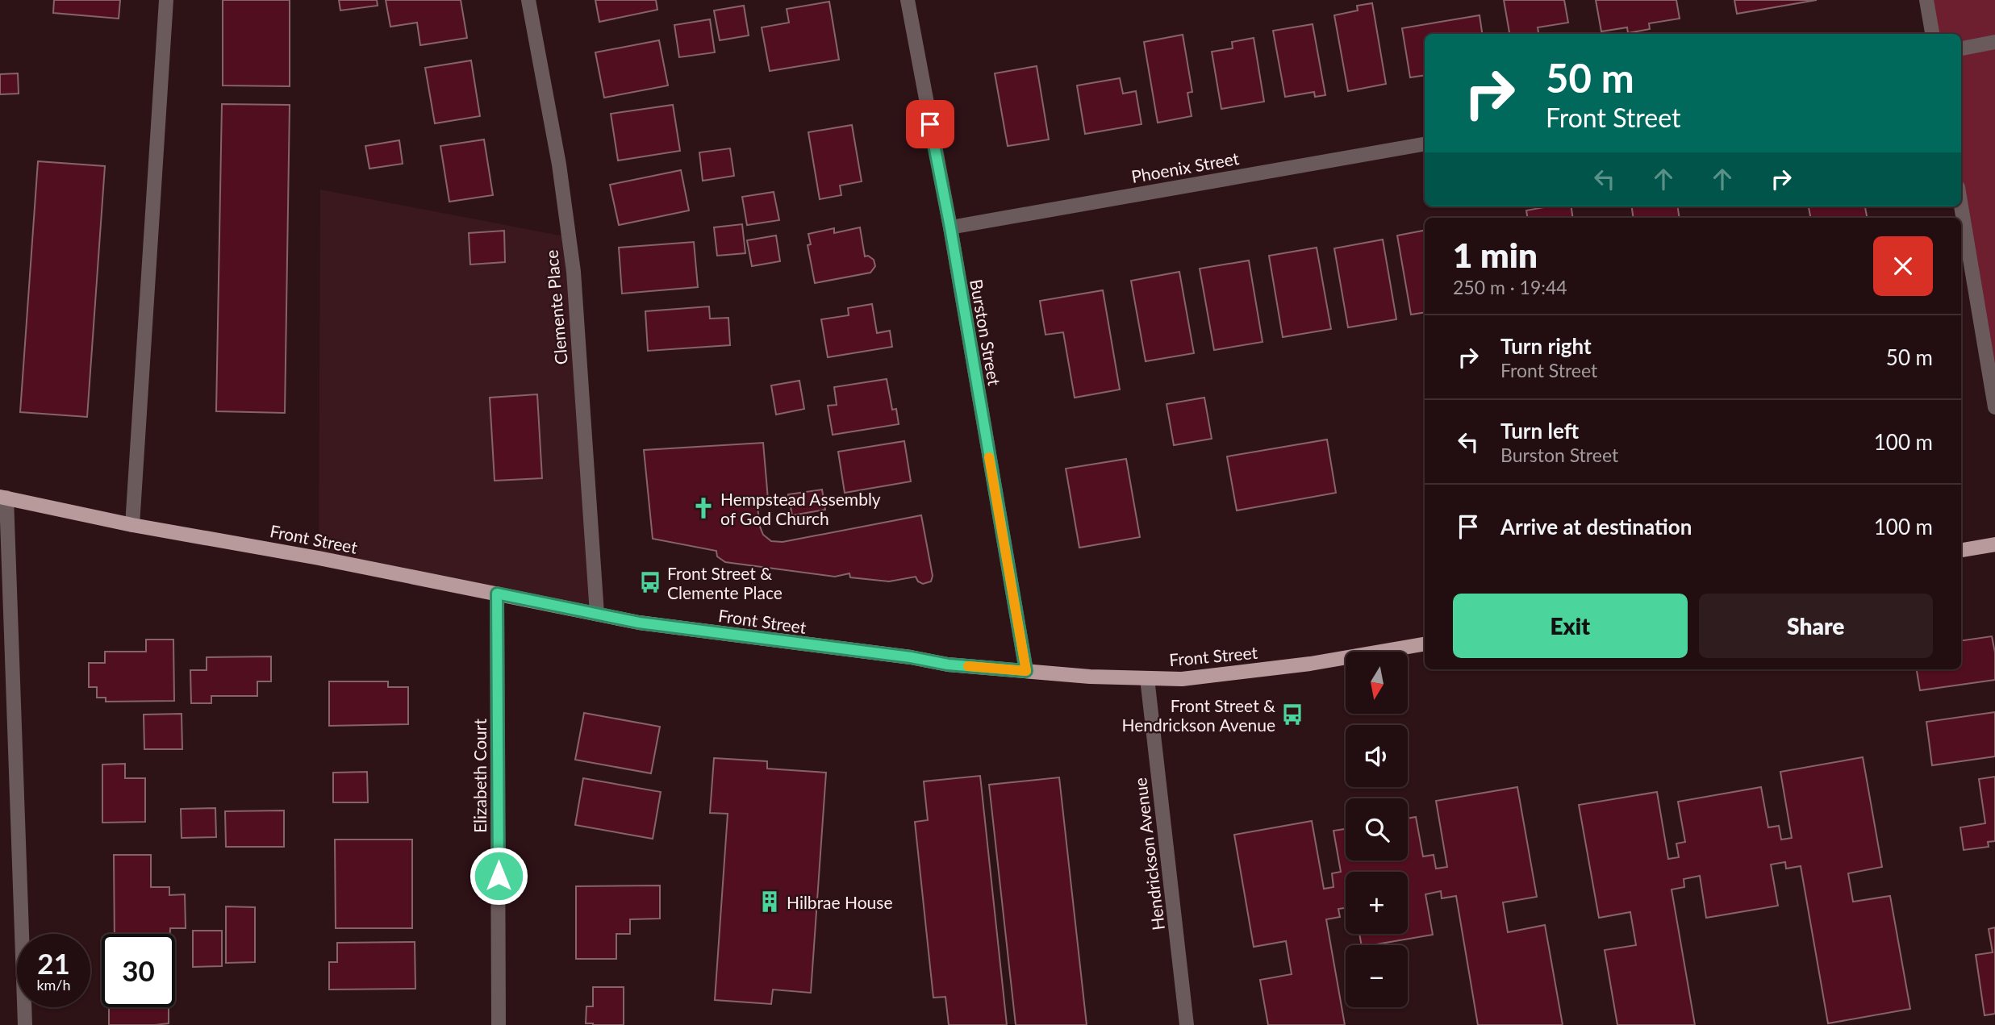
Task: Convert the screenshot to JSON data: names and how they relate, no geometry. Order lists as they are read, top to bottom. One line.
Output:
{"streets":{"main road":["Front Street"],"street":["Phoenix Street","Clemente Place","Burston Street","Elizabeth Court","Hendrickson Avenue"]},"crossings":[["Phoenix Street","Burston Street"],["Clemente Place","Front Street"],["Burston Street","Front Street"],["Front Street","Elizabeth Court"],["Front Street","Hendrickson Avenue"]],"places":{"church":["Hempstead Assembly of God Church"],"bus stop":["Front Street & Clemente Place","Front Street & Hendrickson Avenue"],"building":["Hilbrae House"]},"north":"bottom","page":{"turn":["50 m","Front Street"],"heading":["1 min","250 m · 19:44"],"list":[{"name":"Turn right","note":"Front Street","value":"50 m"},{"name":"Turn left","note":"Burston Street","value":"100 m"},{"name":"Arrive at destination","value":"100 m"}],"buttons":["Exit","Share"],"map_buttons":["+","−"],"speed":"21 km/h","limit":"30"}}
